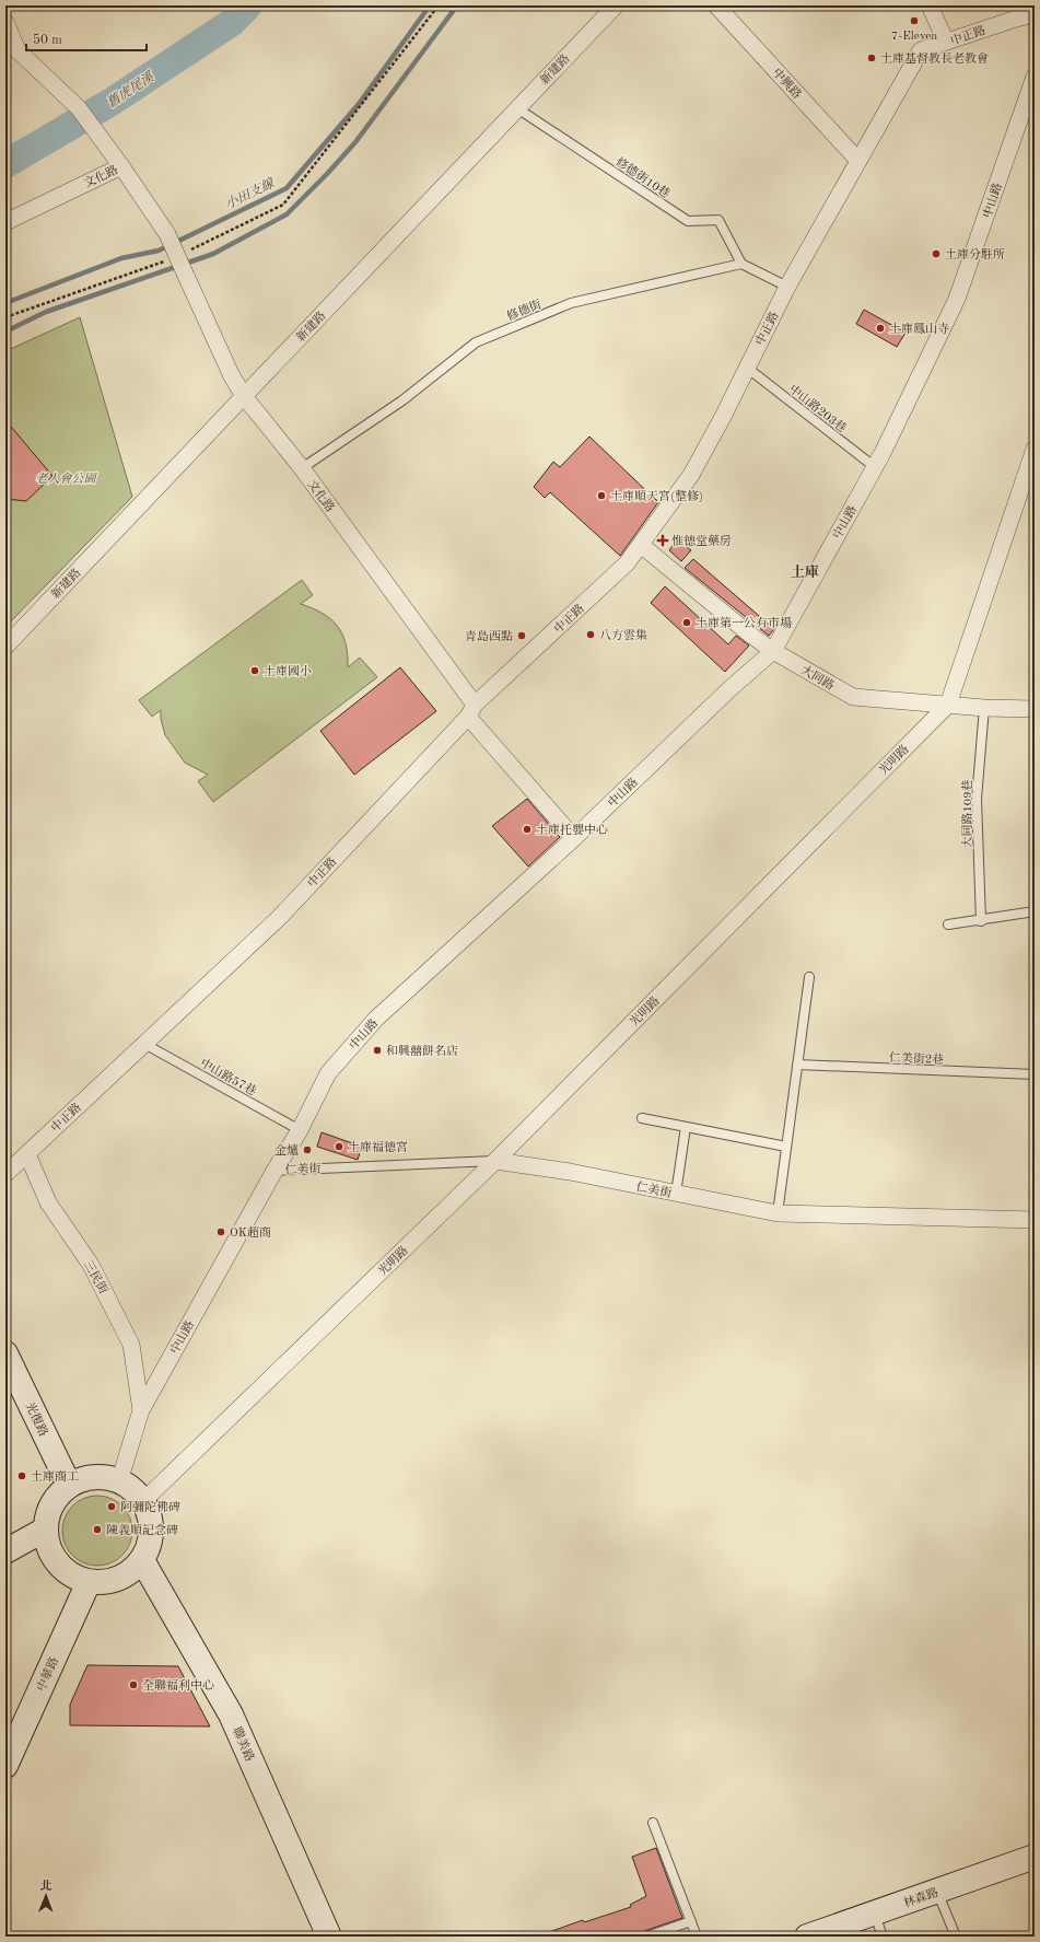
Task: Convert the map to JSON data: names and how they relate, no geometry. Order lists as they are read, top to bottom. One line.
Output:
{"streets":{"street":["中正路","新建路","中興路","文化路","中山路","大同路","光明路","仁美街","三民街","光復路","中華路","聯美路","林森路"],"lane":["修德街10巷","修德街","中山路203巷","大同路109巷","仁美街2巷","中山路57巷"]},"crossings":[["中正路","中興路"],["中正路","文化路"],["中正路","中山路203巷"],["中正路","大同路"],["中正路","中山路57巷"],["中正路","三民街"],["新建路","文化路"],["新建路","修德街10巷"],["文化路","中山路"],["文化路","修德街"],["修德街10巷","修德街"],["中山路","中山路203巷"],["中山路","大同路"],["中山路","光明路"],["中山路","中山路57巷"],["中山路","仁美街"],["中山路","三民街"],["中山路","光復路"],["中山路","中華路"],["中山路","聯美路"],["大同路","光明路"],["大同路","大同路109巷"],["光明路","仁美街"],["光明路","光復路"],["光明路","中華路"],["光明路","聯美路"],["光復路","中華路"],["光復路","聯美路"],["中華路","聯美路"]],"districts":["土庫"],"water":["舊虎尾溪","小田支線"],"parks":["老人會公園"],"places":{"other":["7-Eleven","土庫基督教長老教會","土庫分駐所","土庫鳳山寺","土庫順天宮(整修)","土庫第一公有市場","八方雲集","青島西點","土庫國小","土庫托嬰中心","和興囍餅名店","土庫福德宮","金爐","OK超商","土庫商工","阿彌陀佛碑","陳義順記念碑","全聯福利中心"],"health":["惟德堂藥房"]},"scale_bar":"50 m","north":"top"}
